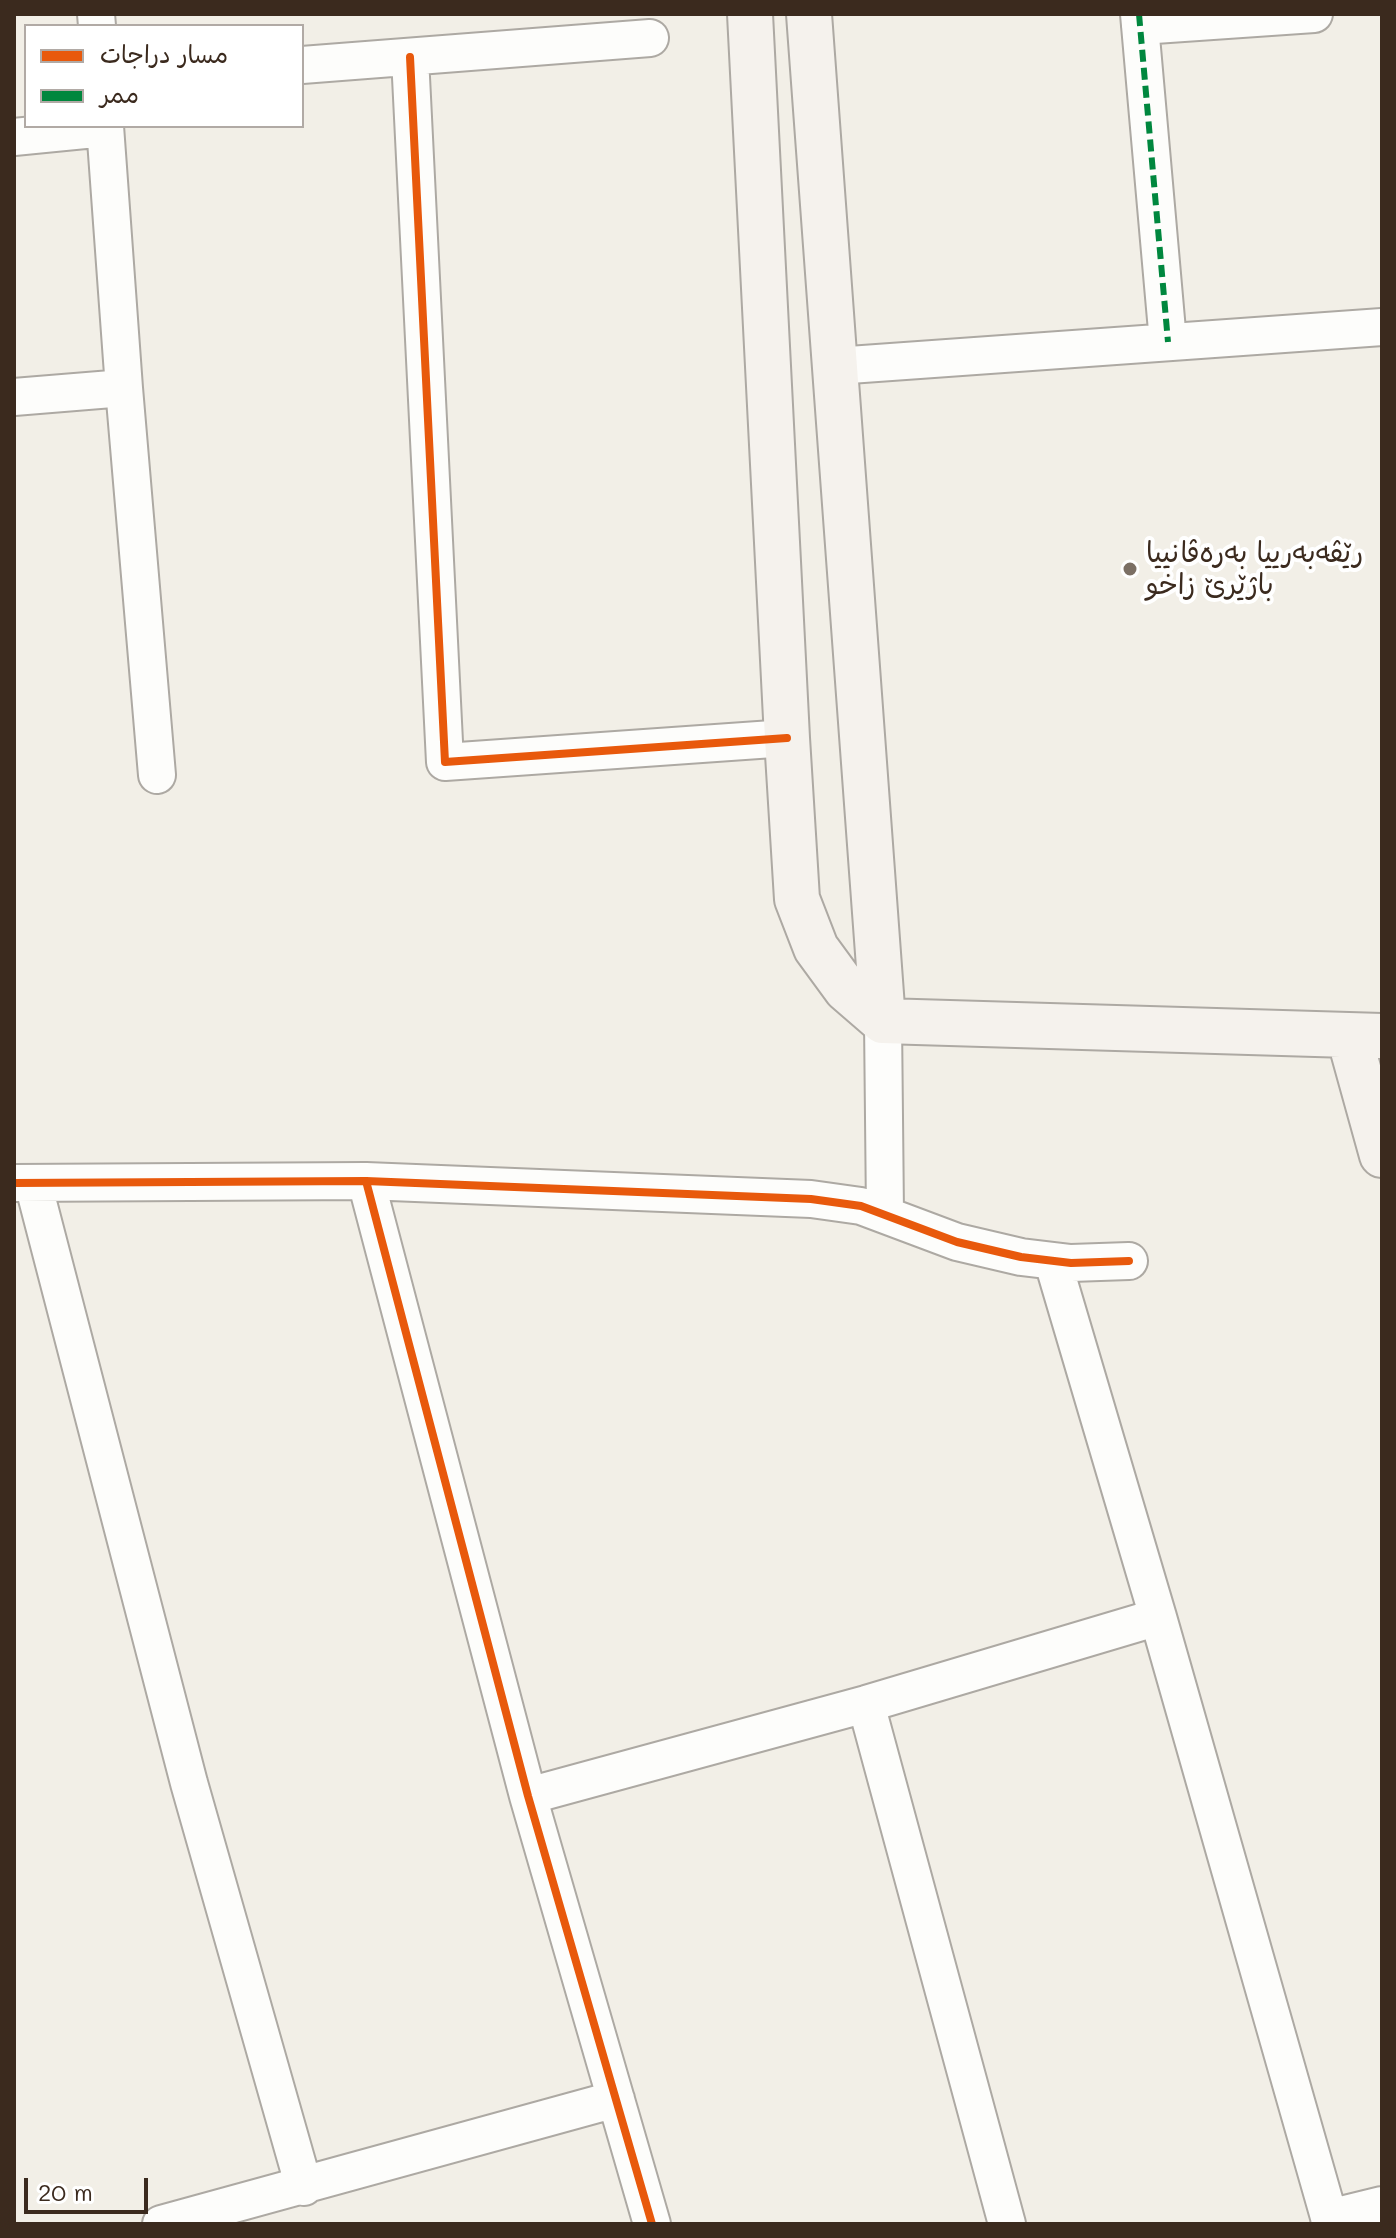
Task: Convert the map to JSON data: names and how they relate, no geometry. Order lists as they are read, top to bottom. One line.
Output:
{"places":["رێڤەبەرییا بەرەڤانییا باژێرێ زاخو"],"legend":["مسار دراجات","ممر"],"scale_bar":"20 m"}
